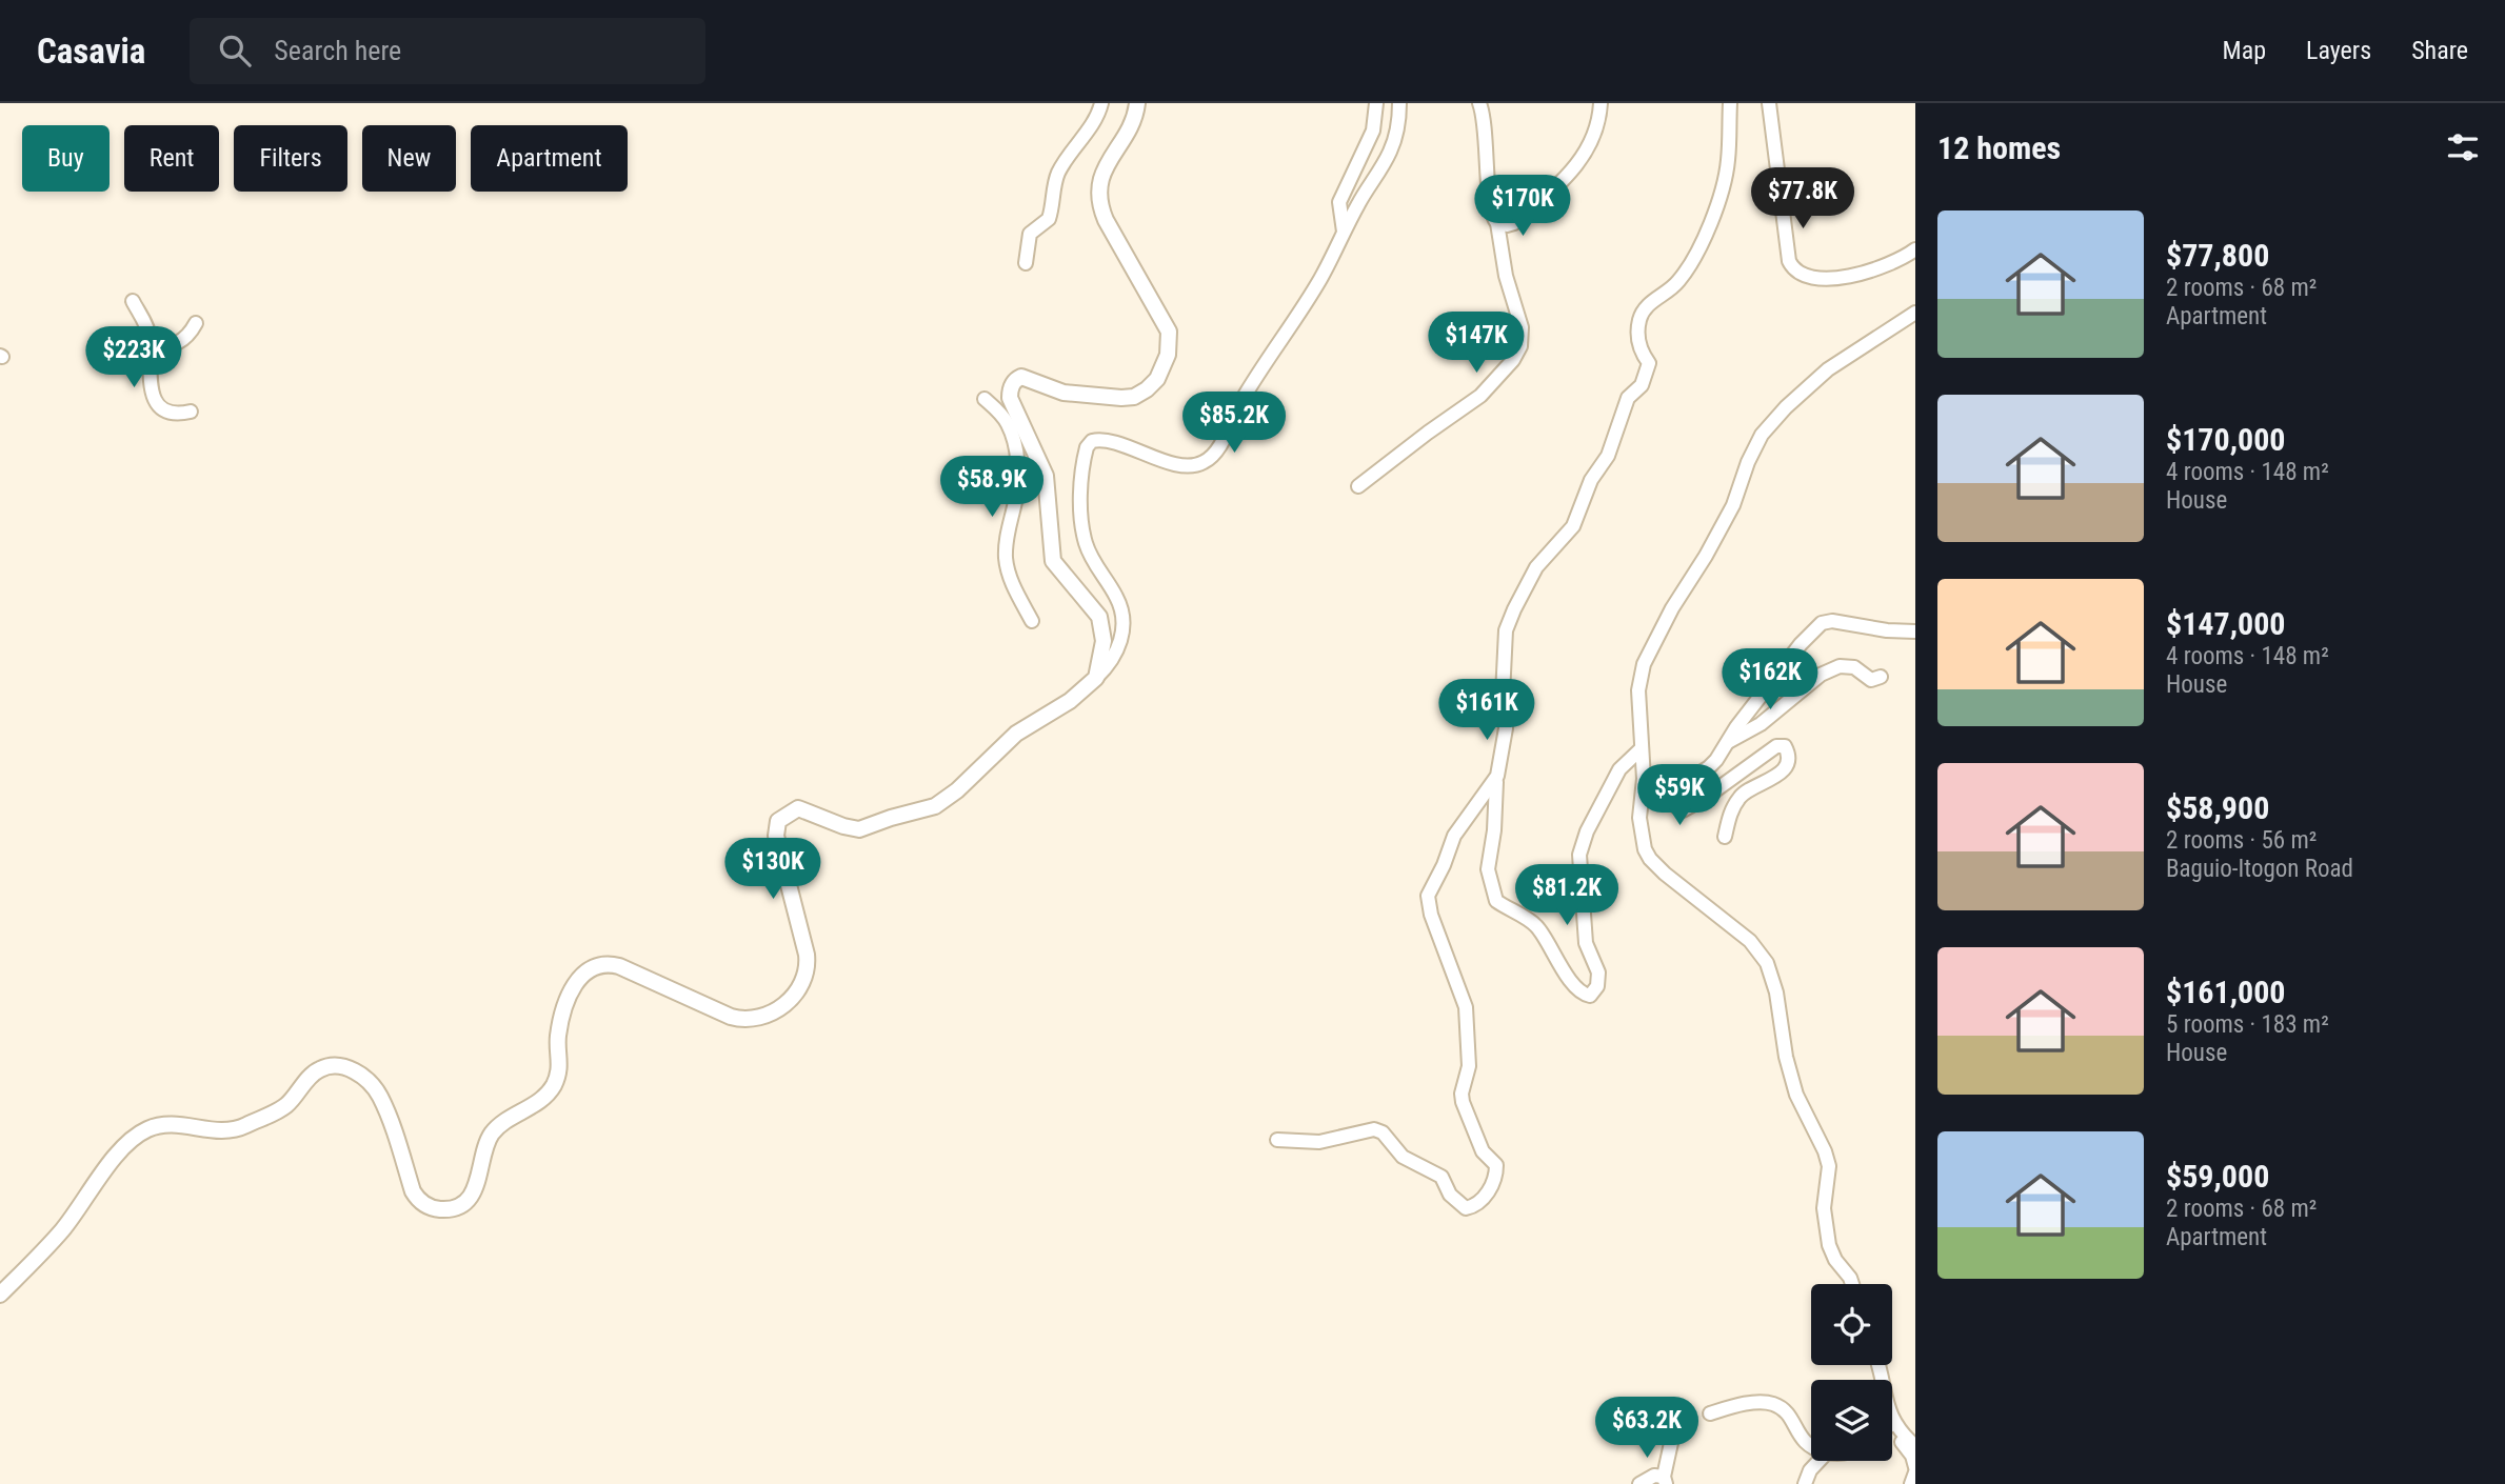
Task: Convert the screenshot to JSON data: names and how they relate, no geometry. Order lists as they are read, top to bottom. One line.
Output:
{"page":{"header":"Casavia","search":"Search here","nav":["Map","Layers","Share"],"heading":"12 homes","chip":["Buy","Rent","Filters","New","Apartment"],"price":["$77.8K","$170K","$147K","$223K","$85.2K","$58.9K","$162K","$161K","$59K","$130K","$81.2K","$63.2K"],"list":[{"name":"$77,800","note":"2 rooms · 68 m² · Apartment"},{"name":"$170,000","note":"4 rooms · 148 m² · House"},{"name":"$147,000","note":"4 rooms · 148 m² · House"},{"name":"$58,900","note":"2 rooms · 56 m² · Baguio-Itogon Road"},{"name":"$161,000","note":"5 rooms · 183 m² · House"},{"name":"$59,000","note":"2 rooms · 68 m² · Apartment"}]}}
